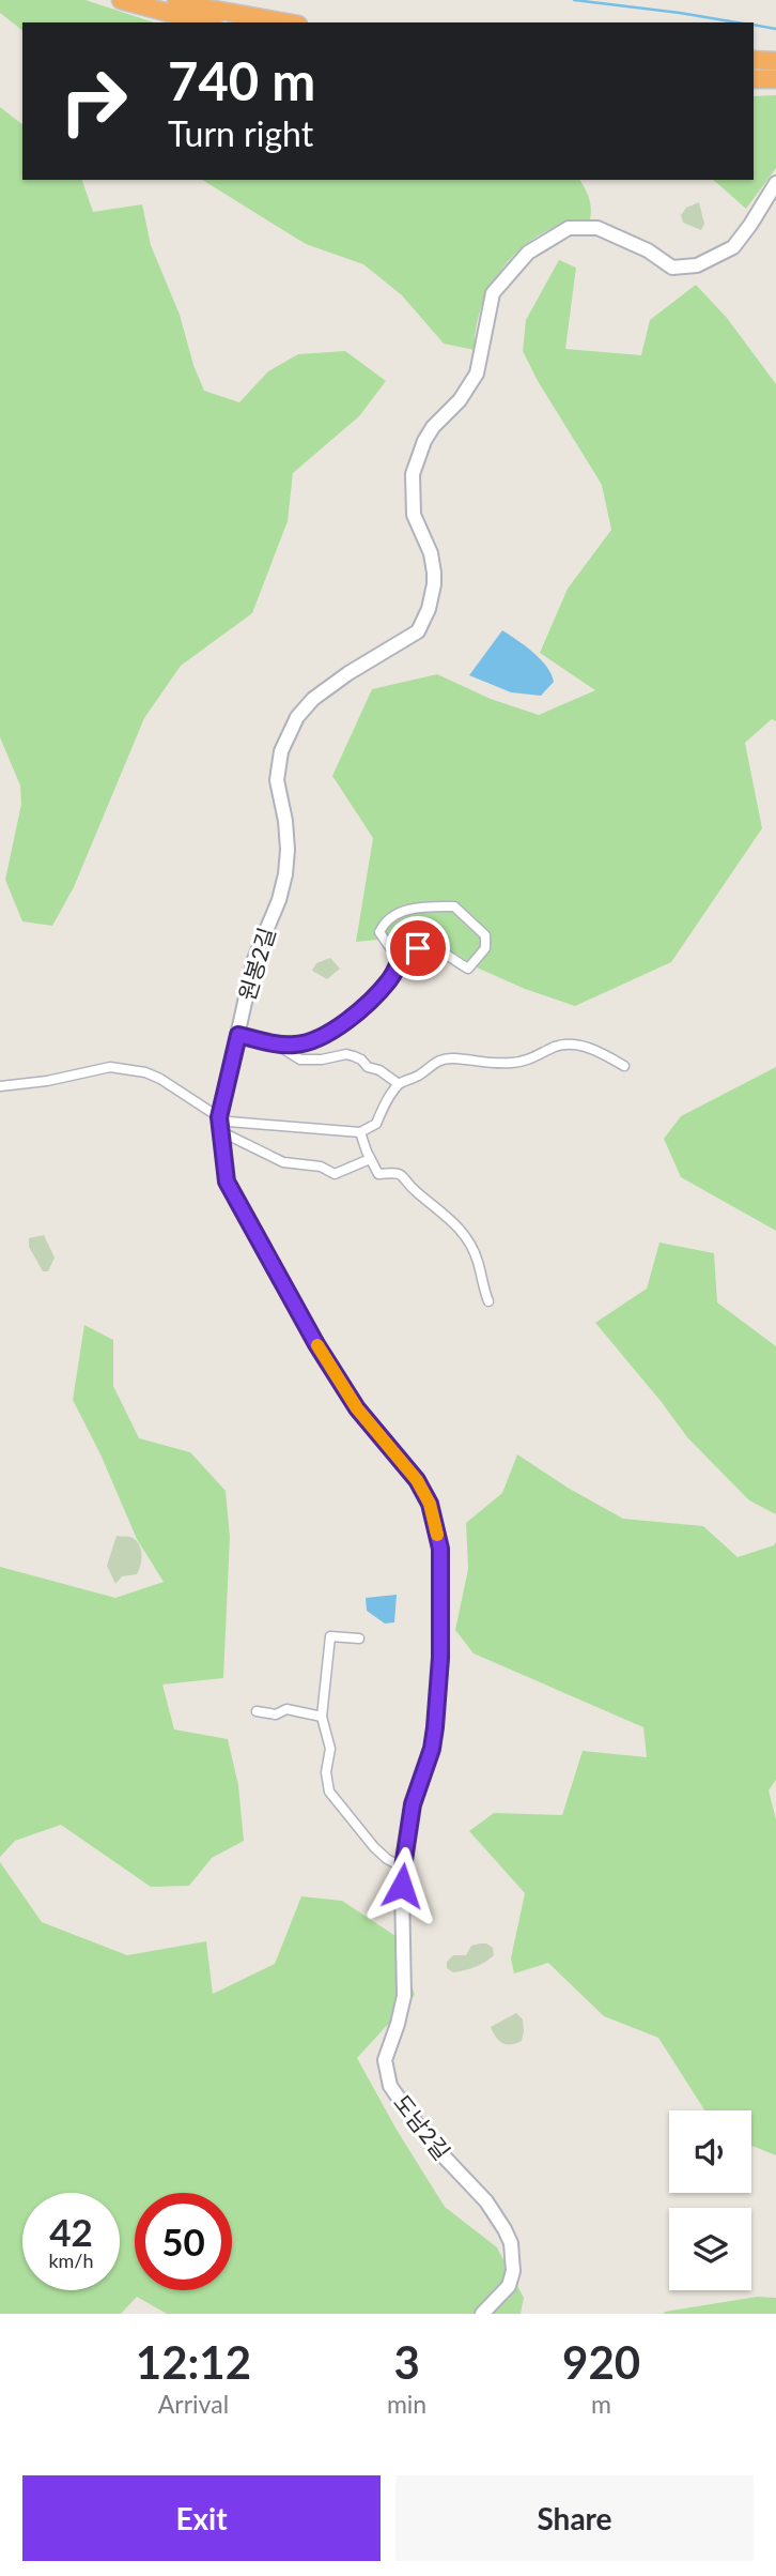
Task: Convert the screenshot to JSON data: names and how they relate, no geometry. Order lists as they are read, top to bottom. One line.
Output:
{"streets":{"main road":["원봉2길","도남2길"]},"crossings":[["원봉2길","도남2길"]],"page":{"turn":["740 m","Turn right"],"speed":"42 km/h","limit":"50","eta":["12:12","Arrival","3","min","920","m"],"buttons":["Exit","Share"]}}
